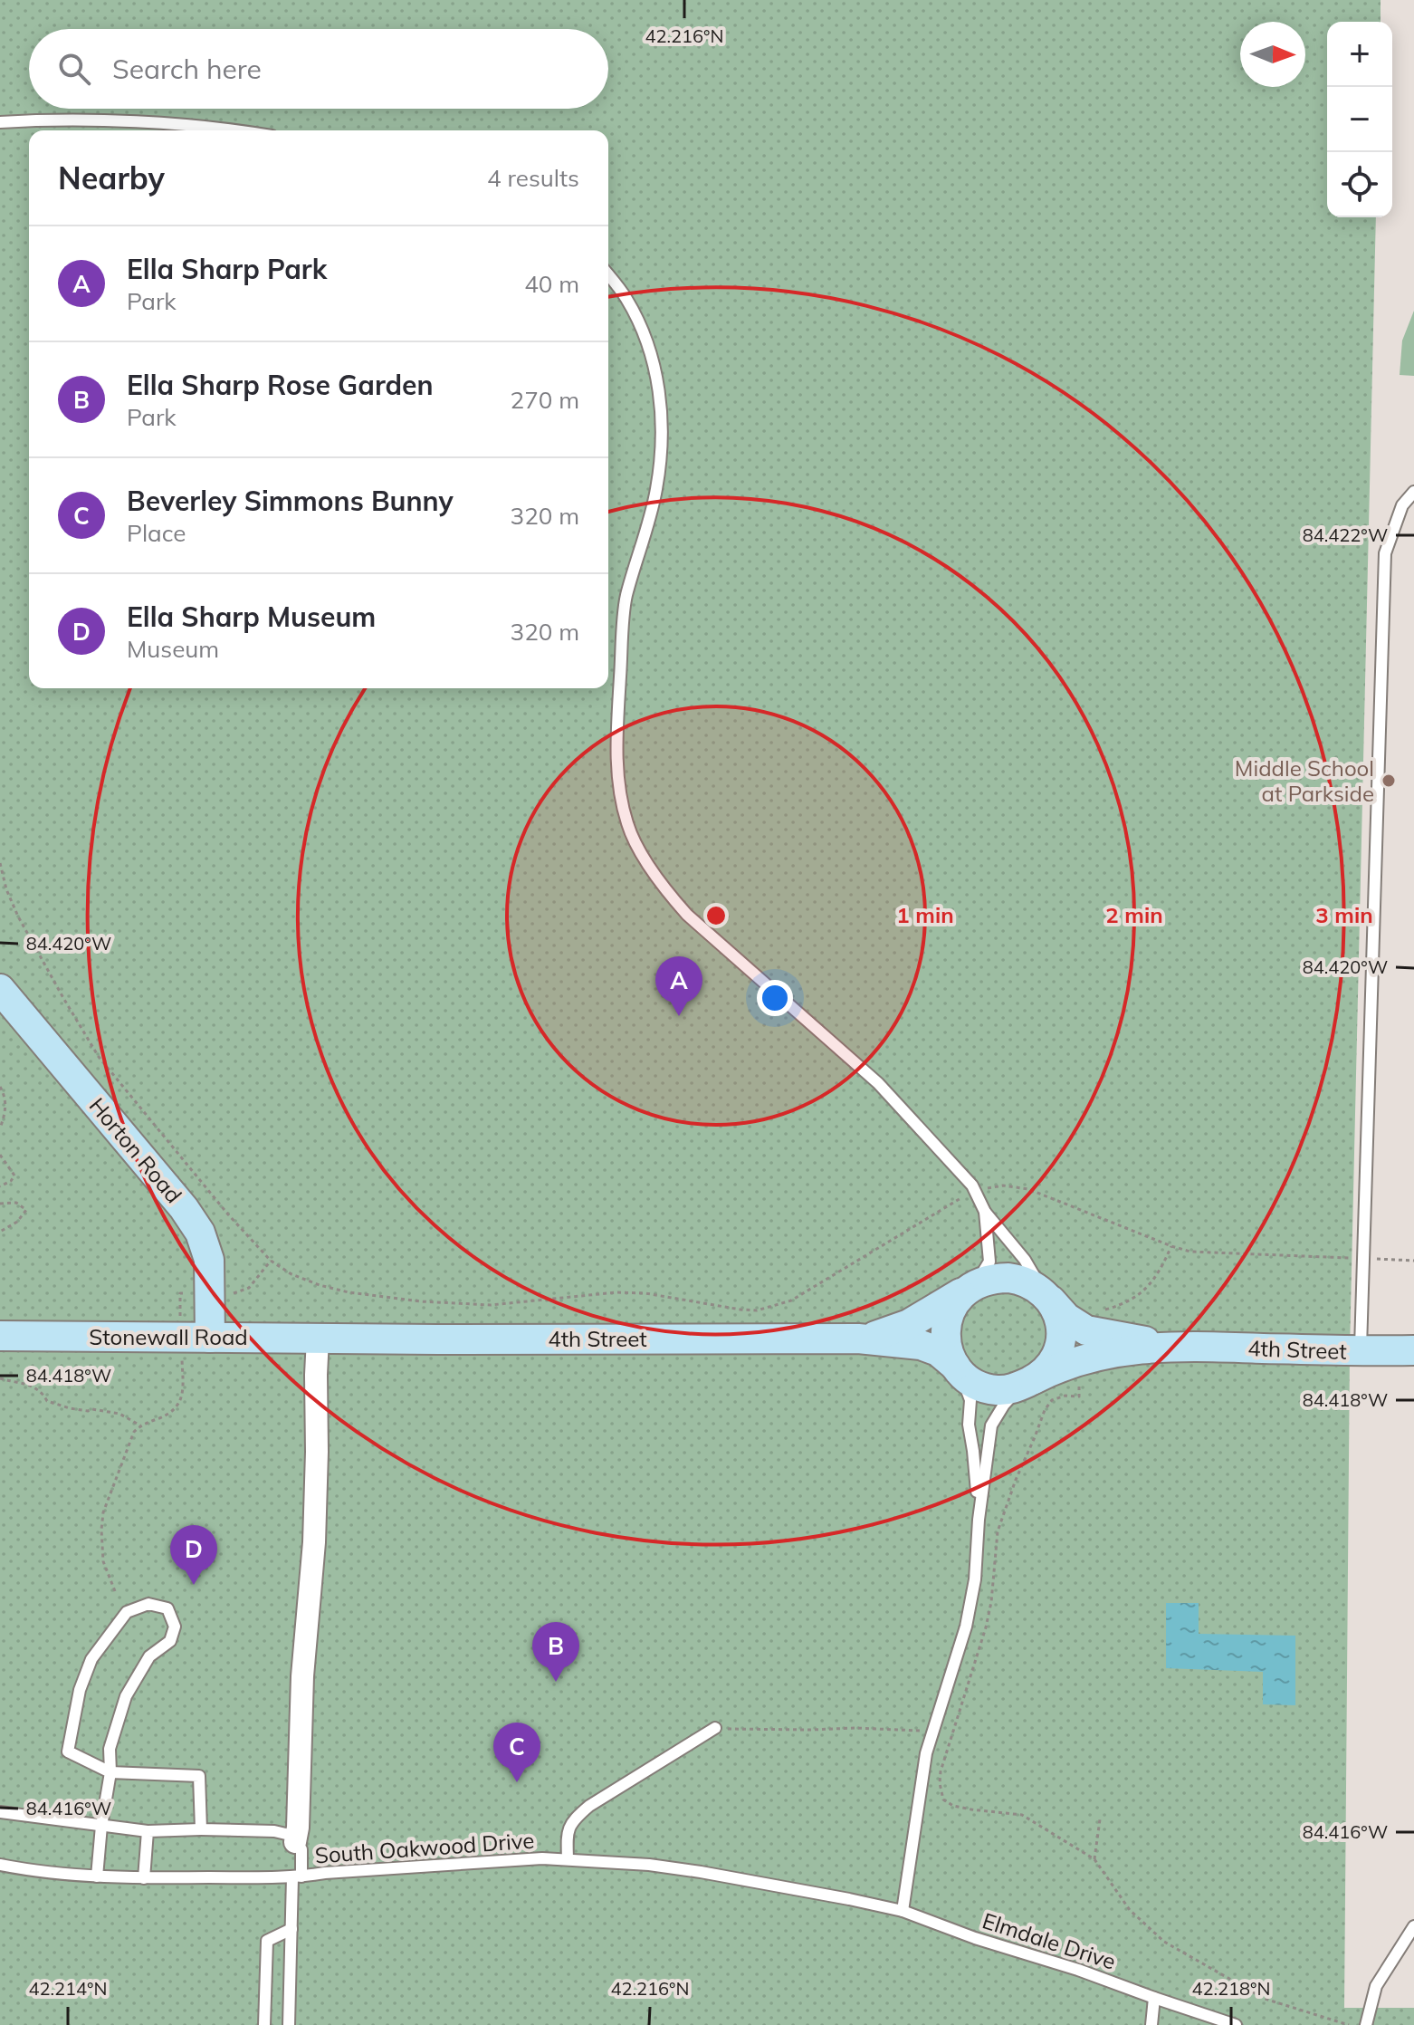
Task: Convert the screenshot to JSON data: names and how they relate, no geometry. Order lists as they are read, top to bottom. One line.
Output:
{"streets":{"street":["Horton Road","Stonewall Road","4th Street"],"lane":["South Oakwood Drive","Elmdale Drive"]},"crossings":[["Horton Road","Stonewall Road"],["Stonewall Road","4th Street"],["South Oakwood Drive","Elmdale Drive"]],"places":["Middle School at Parkside"],"north":"right","page":{"map_buttons":["+","−"],"search":"Search here","heading":["Nearby","4 results"],"list":[{"mark":"A","name":"Ella Sharp Park","note":"Park","value":"40 m"},{"mark":"B","name":"Ella Sharp Rose Garden","note":"Park","value":"270 m"},{"mark":"C","name":"Beverley Simmons Bunny","note":"Place","value":"320 m"},{"mark":"D","name":"Ella Sharp Museum","note":"Museum","value":"320 m"}],"pins":["A","D","B","C"]},"coordinates":["42.216°N","84.422°W","84.420°W","84.418°W","84.416°W","42.214°N","42.218°N"],"rings":["1 min","2 min","3 min"]}
